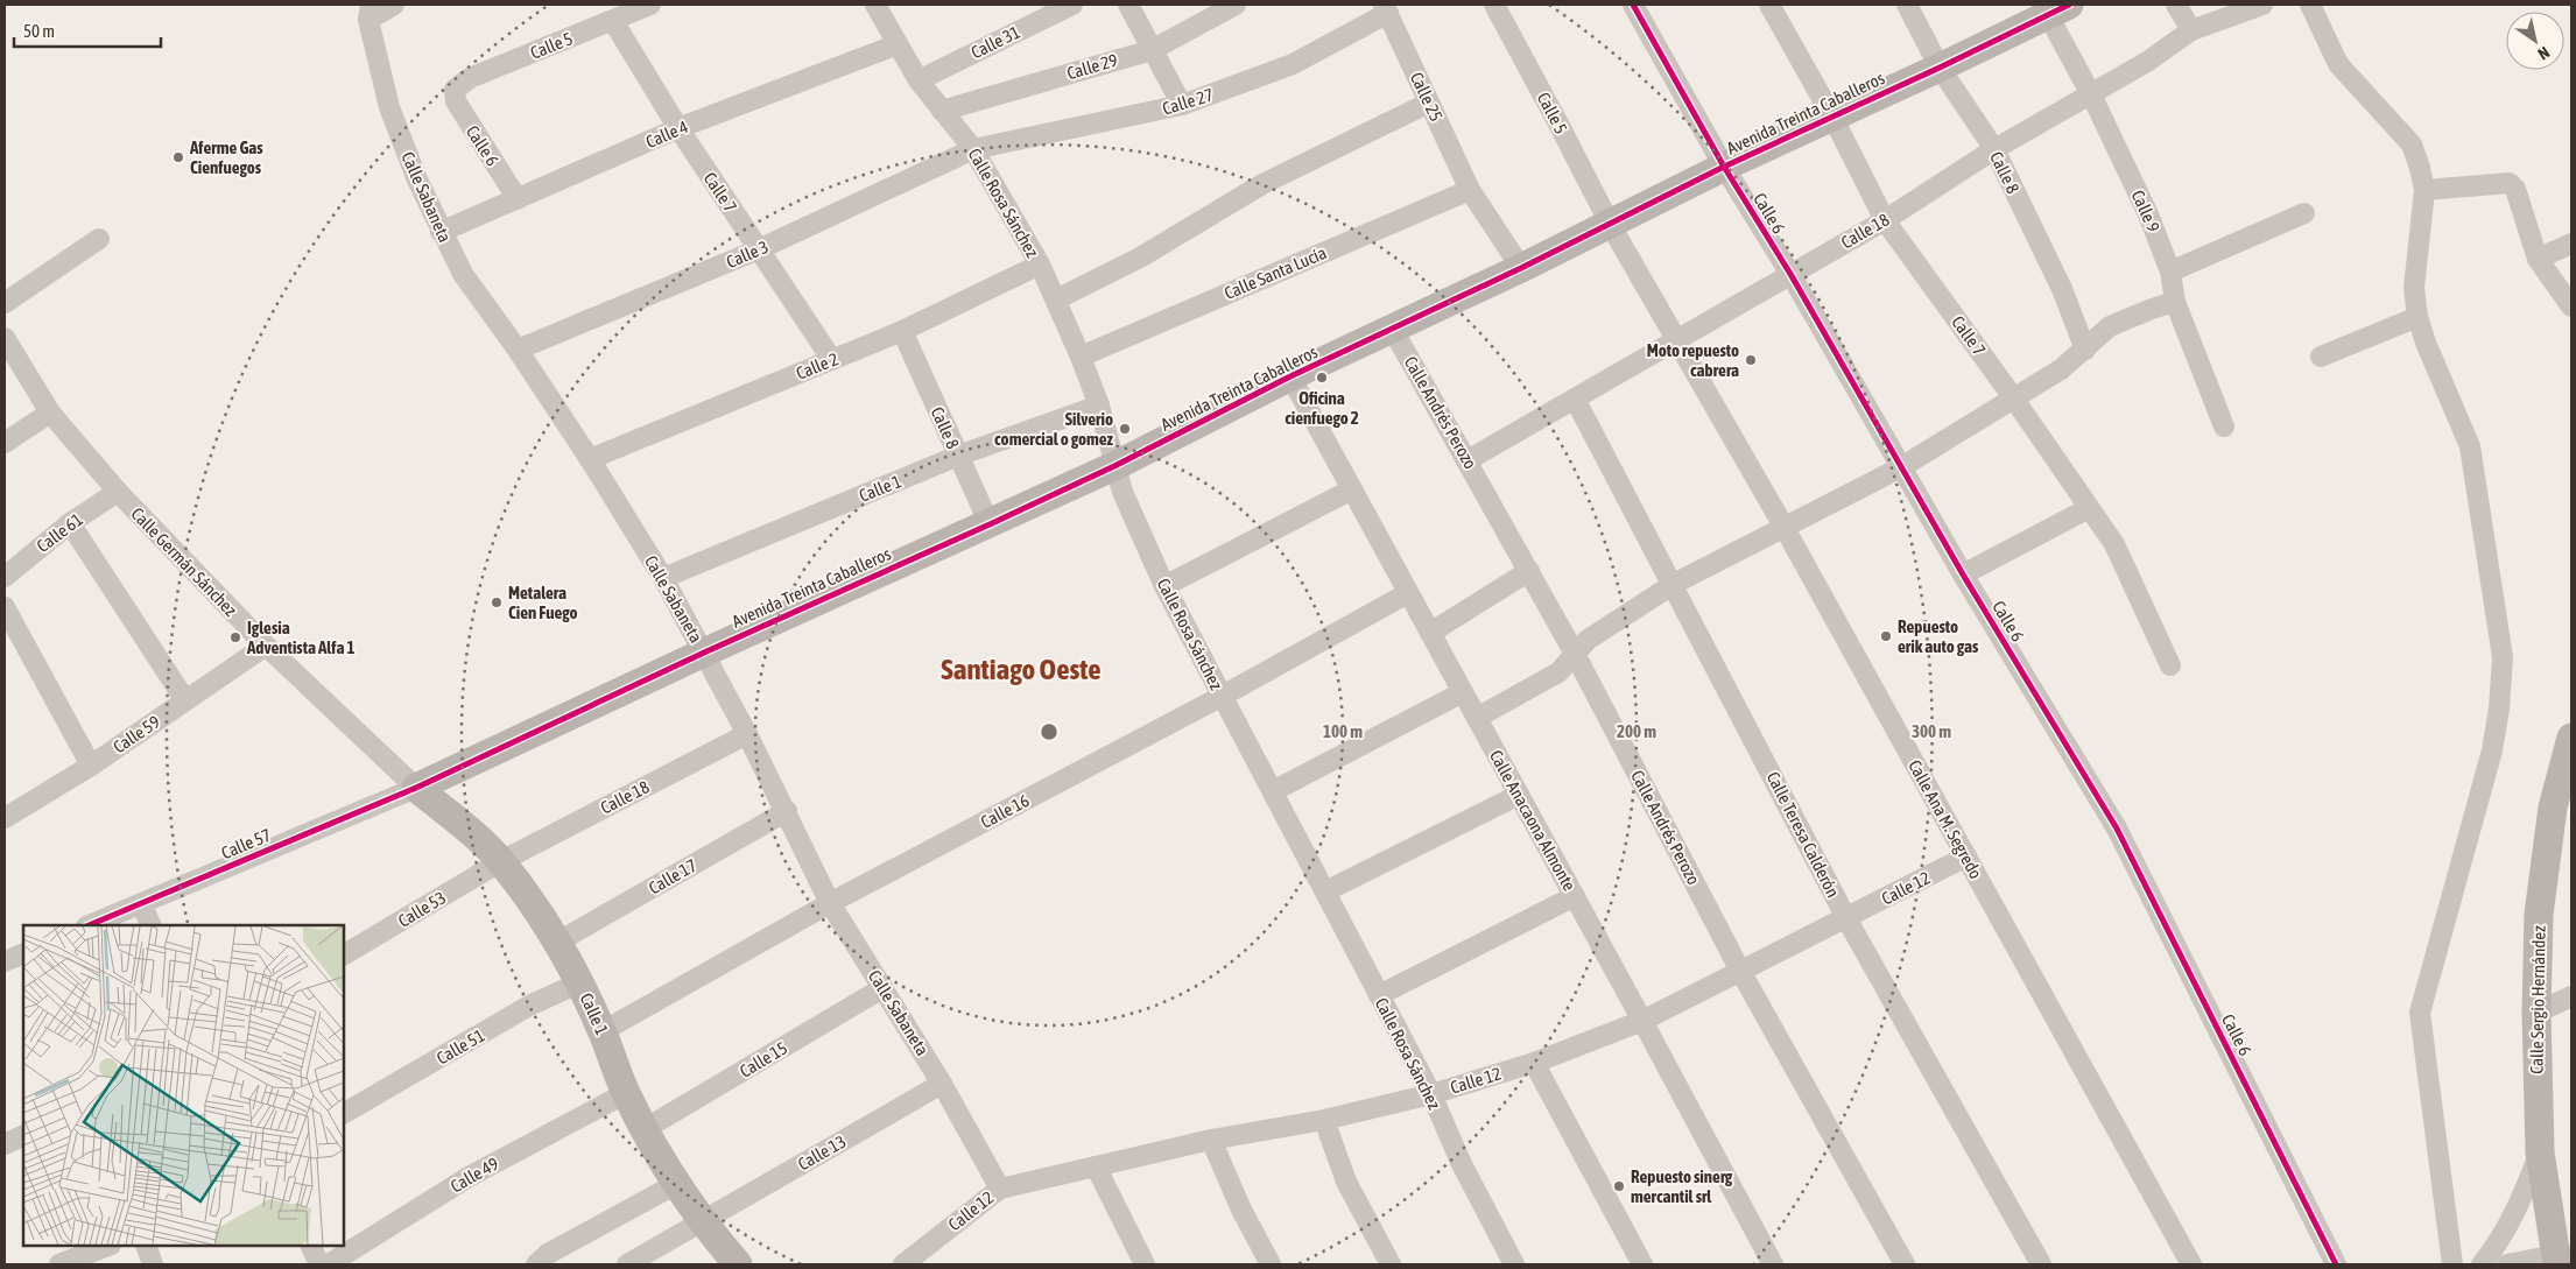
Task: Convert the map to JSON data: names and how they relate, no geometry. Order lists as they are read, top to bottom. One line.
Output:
{"streets":{"street":["Calle 31","Calle 5","Calle 29","Calle 25","Calle 27","Avenida Treinta Caballeros","Calle 4","Calle 6","Calle 8","Calle 7","Calle Sabaneta","Calle Rosa Sánchez","Calle 9","Calle 18","Calle 3","Calle Santa Lucía","Calle 2","Calle Andrés Perozo","Calle 1","Calle 61","Calle Germán Sánchez","Calle 59","Calle 16","Calle Ana M. Segredo","Calle Anacaona Almonte","Calle Teresa Calderón","Calle 57","Calle 17","Calle 12","Calle 53","Calle Sergio Hernández","Calle 51","Calle 15","Calle 13","Calle 49"]},"crossings":[["Calle 31","Calle Rosa Sánchez"],["Calle 5","Avenida Treinta Caballeros"],["Calle 5","Calle 6"],["Calle 5","Calle 7"],["Calle 5","Calle Ana M. Segredo"],["Calle 29","Calle Rosa Sánchez"],["Calle 25","Calle 27"],["Calle 25","Avenida Treinta Caballeros"],["Calle 25","Calle Santa Lucía"],["Calle 27","Calle Rosa Sánchez"],["Calle 27","Calle 3"],["Avenida Treinta Caballeros","Calle 6"],["Avenida Treinta Caballeros","Calle 8"],["Avenida Treinta Caballeros","Calle 7"],["Avenida Treinta Caballeros","Calle Sabaneta"],["Avenida Treinta Caballeros","Calle Rosa Sánchez"],["Avenida Treinta Caballeros","Calle 9"],["Avenida Treinta Caballeros","Calle Andrés Perozo"],["Avenida Treinta Caballeros","Calle 1"],["Avenida Treinta Caballeros","Calle Germán Sánchez"],["Avenida Treinta Caballeros","Calle Ana M. Segredo"],["Avenida Treinta Caballeros","Calle Anacaona Almonte"],["Avenida Treinta Caballeros","Calle 57"],["Calle 4","Calle 6"],["Calle 4","Calle 7"],["Calle 4","Calle Sabaneta"],["Calle 4","Calle Rosa Sánchez"],["Calle 6","Calle 18"],["Calle 8","Calle 18"],["Calle 8","Calle 2"],["Calle 8","Calle 1"],["Calle 7","Calle 18"],["Calle 7","Calle 3"],["Calle 7","Calle 2"],["Calle Sabaneta","Calle 18"],["Calle Sabaneta","Calle 3"],["Calle Sabaneta","Calle 2"],["Calle Sabaneta","Calle 1"],["Calle Sabaneta","Calle 16"],["Calle Sabaneta","Calle 17"],["Calle Sabaneta","Calle 12"],["Calle Sabaneta","Calle 15"],["Calle Sabaneta","Calle 13"],["Calle Rosa Sánchez","Calle 3"],["Calle Rosa Sánchez","Calle Santa Lucía"],["Calle Rosa Sánchez","Calle 2"],["Calle Rosa Sánchez","Calle 1"],["Calle Rosa Sánchez","Calle 16"],["Calle Rosa Sánchez","Calle 12"],["Calle 9","Calle 18"],["Calle 18","Calle Andrés Perozo"],["Calle 18","Calle 1"],["Calle 18","Calle Ana M. Segredo"],["Calle 18","Calle Teresa Calderón"],["Calle 18","Calle 53"],["Calle Andrés Perozo","Calle 12"],["Calle 1","Calle Germán Sánchez"],["Calle 1","Calle 16"],["Calle 1","Calle 57"],["Calle 1","Calle 17"],["Calle 1","Calle 53"],["Calle 1","Calle 51"],["Calle 1","Calle 15"],["Calle 1","Calle 13"],["Calle 1","Calle 49"],["Calle 61","Calle Germán Sánchez"],["Calle Germán Sánchez","Calle 59"],["Calle Germán Sánchez","Calle 57"],["Calle 16","Calle Anacaona Almonte"],["Calle Ana M. Segredo","Calle 12"],["Calle Anacaona Almonte","Calle 12"],["Calle Teresa Calderón","Calle 12"]],"districts":["Santiago Oeste"],"places":["Aferme Gas Cienfuegos","Moto repuesto cabrera","Oficina cienfuego 2","Silverio comercial o gomez","Metalera Cien Fuego","Repuesto erik auto gas","Iglesia Adventista Alfa 1","Repuesto sinerg mercantil srl"],"scale_bar":"50 m","north":"bottom right","rings":["100 m","200 m","300 m"]}
